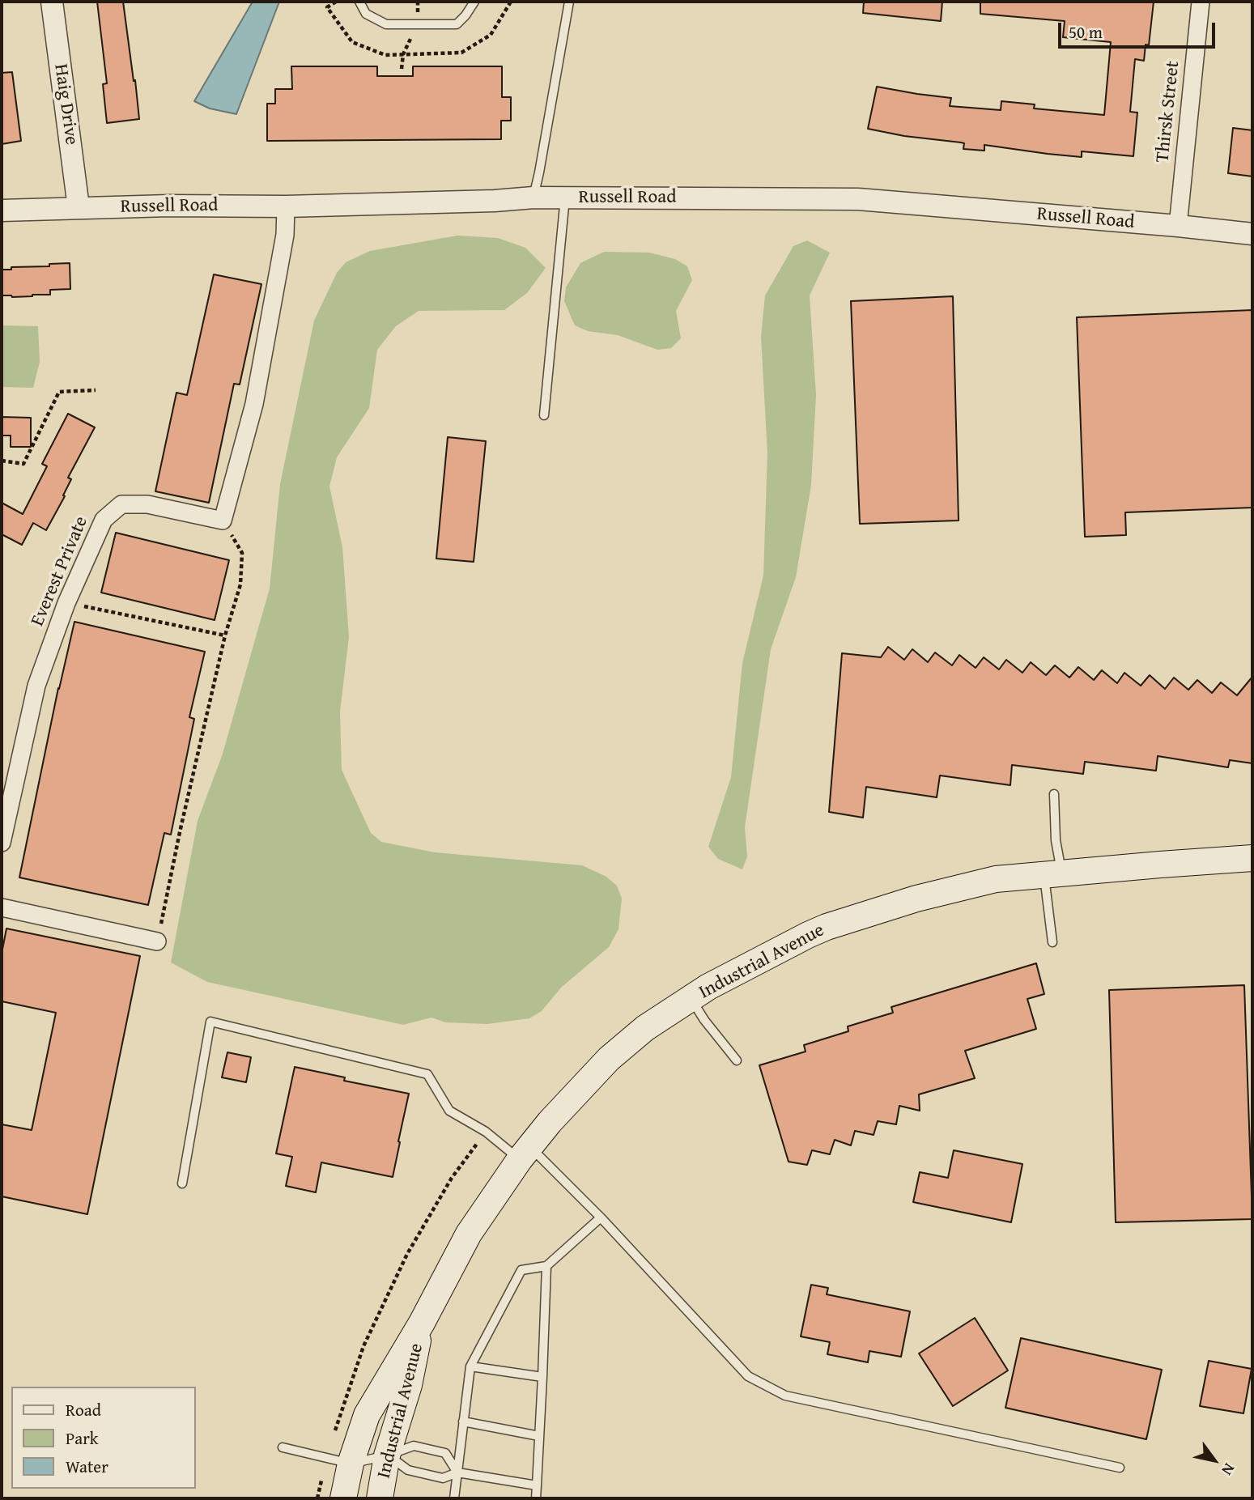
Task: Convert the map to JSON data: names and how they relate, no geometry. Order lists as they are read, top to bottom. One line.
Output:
{"streets":{"main road":["Industrial Avenue"],"street":["Haig Drive","Thirsk Street","Russell Road","Everest Private"]},"crossings":[["Haig Drive","Russell Road"],["Thirsk Street","Russell Road"]],"legend":["Road","Park","Water"],"scale_bar":"50 m","north":"bottom right"}
